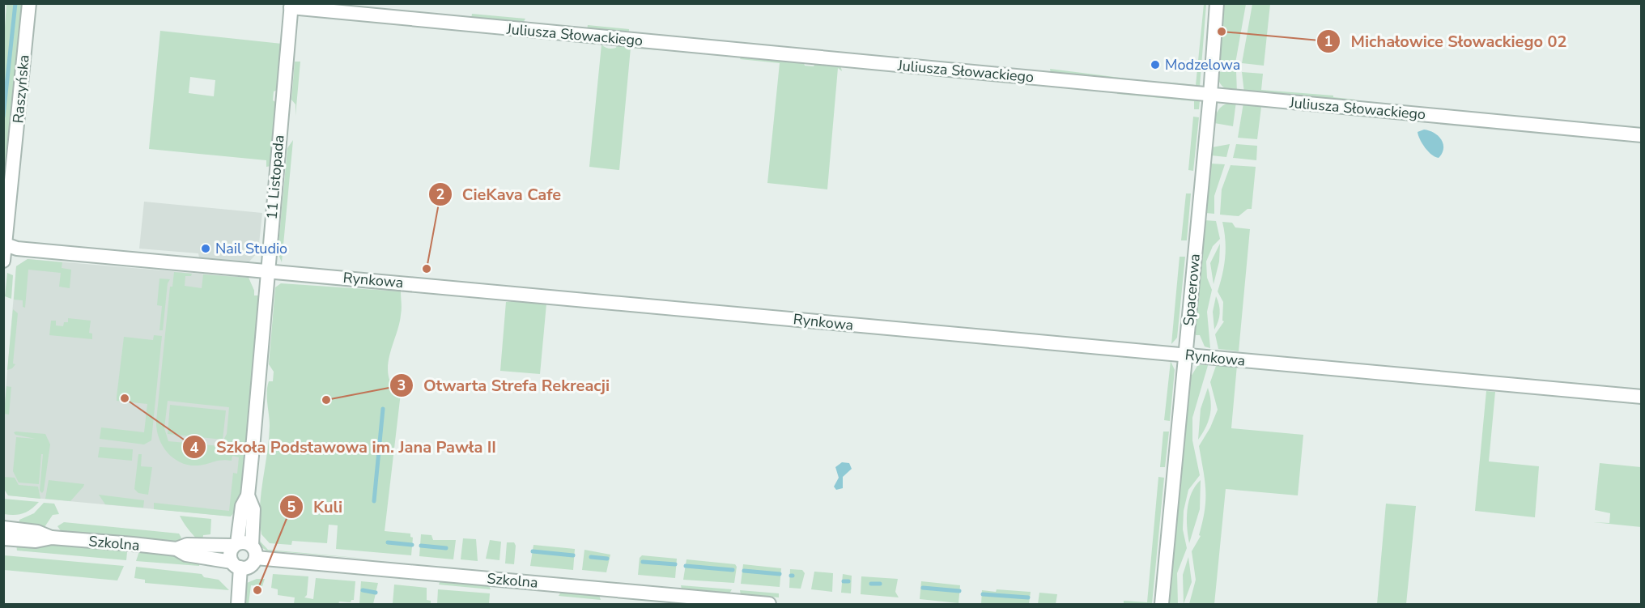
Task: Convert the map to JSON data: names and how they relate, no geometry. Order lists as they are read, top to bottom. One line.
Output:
{"streets":{"street":["Juliusza Słowackiego","Raszyńska","11 Listopada","Rynkowa","Spacerowa","Szkolna"]},"crossings":[["Juliusza Słowackiego","11 Listopada"],["Juliusza Słowackiego","Spacerowa"],["Raszyńska","Rynkowa"],["11 Listopada","Rynkowa"],["11 Listopada","Szkolna"],["Rynkowa","Spacerowa"]],"places":["Michałowice Słowackiego 02","Modzelowa","Nail Studio","CieKava Cafe","Szkoła Podstawowa im. Jana Pawła II","Otwarta Strefa Rekreacji","Kuli"]}
